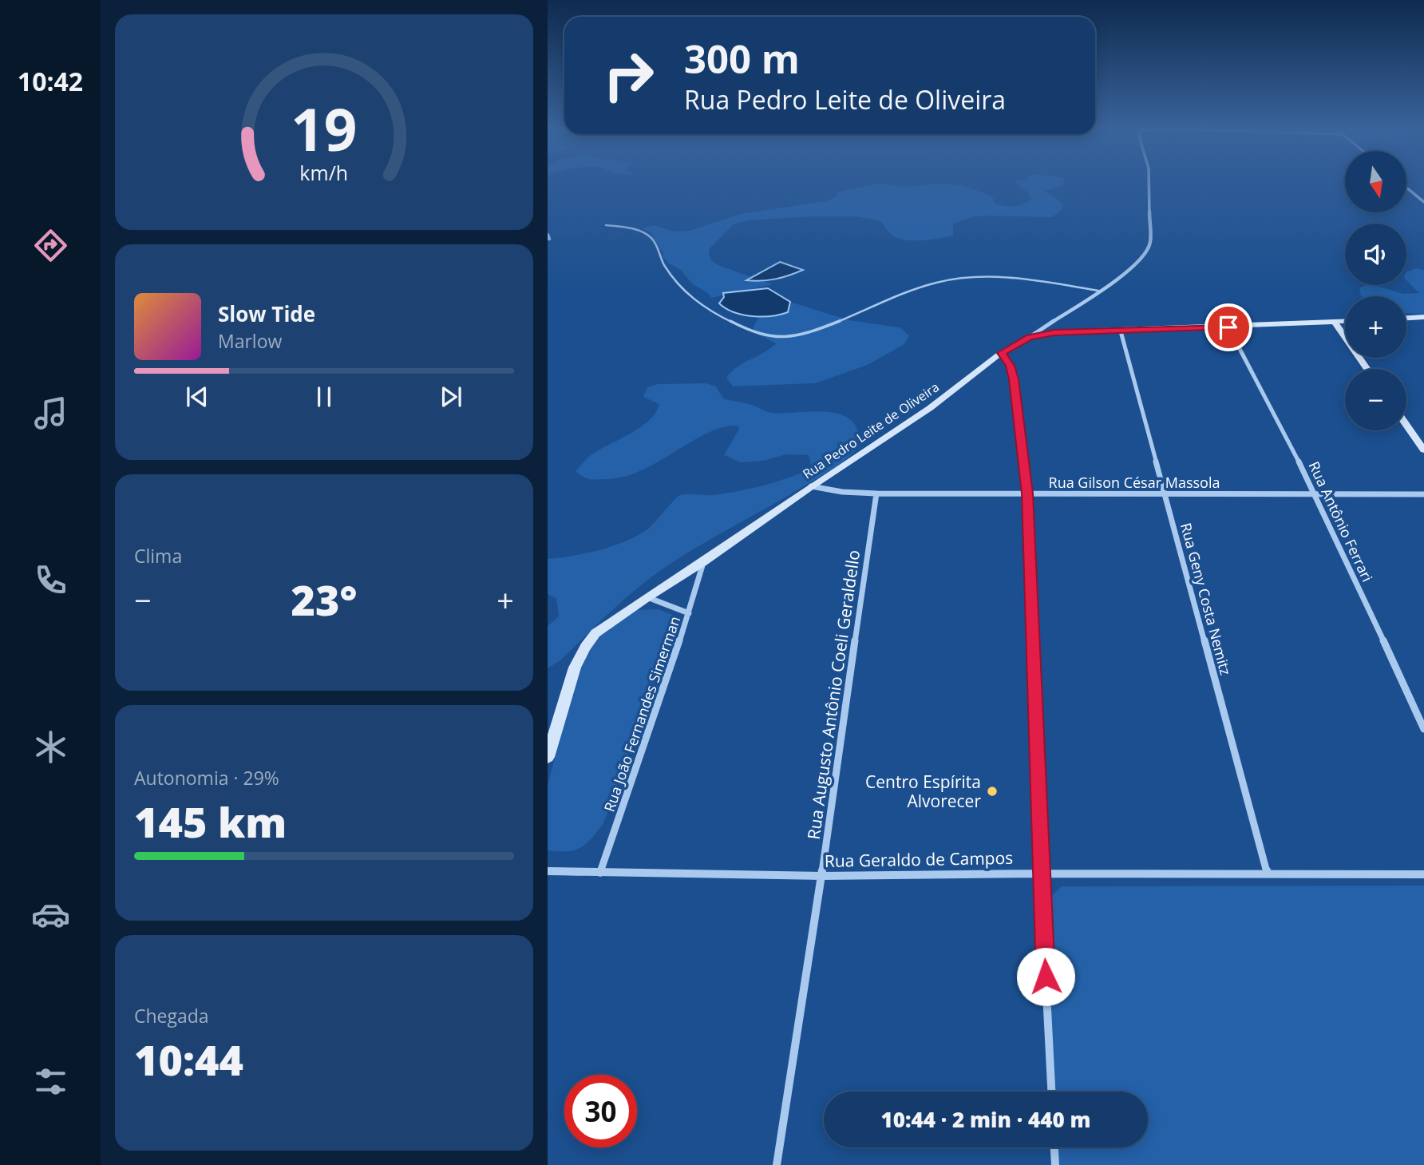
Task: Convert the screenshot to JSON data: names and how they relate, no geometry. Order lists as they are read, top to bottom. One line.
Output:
{"streets":{"street":["Rua Pedro Leite de Oliveira","Rua Gilson César Massola","Rua Antônio Ferrari","Rua Geny Costa Nemitz","Rua Augusto Antônio Coeli Geraldello","Rua João Fernandes Simerman","Rua Geraldo de Campos"]},"crossings":[["Rua Pedro Leite de Oliveira","Rua Gilson César Massola"],["Rua Pedro Leite de Oliveira","Rua Antônio Ferrari"],["Rua Pedro Leite de Oliveira","Rua Geny Costa Nemitz"],["Rua Pedro Leite de Oliveira","Rua João Fernandes Simerman"],["Rua Gilson César Massola","Rua Antônio Ferrari"],["Rua Gilson César Massola","Rua Geny Costa Nemitz"],["Rua Gilson César Massola","Rua Augusto Antônio Coeli Geraldello"],["Rua Geny Costa Nemitz","Rua Geraldo de Campos"],["Rua Augusto Antônio Coeli Geraldello","Rua Geraldo de Campos"],["Rua João Fernandes Simerman","Rua Geraldo de Campos"]],"places":["Centro Espírita Alvorecer"],"north":"bottom","page":{"tabs":"10:42","turn":["300 m","Rua Pedro Leite de Oliveira"],"map_buttons":["+","−"],"song":["Slow Tide","Marlow"],"tile":["Clima",["Autonomia · 29%","145 km"],["Chegada","10:44"]],"heat":["−","23°","+"],"limit":"30","trip":"10:44 · 2 min · 440 m","gauge":["19","km/h"]}}
